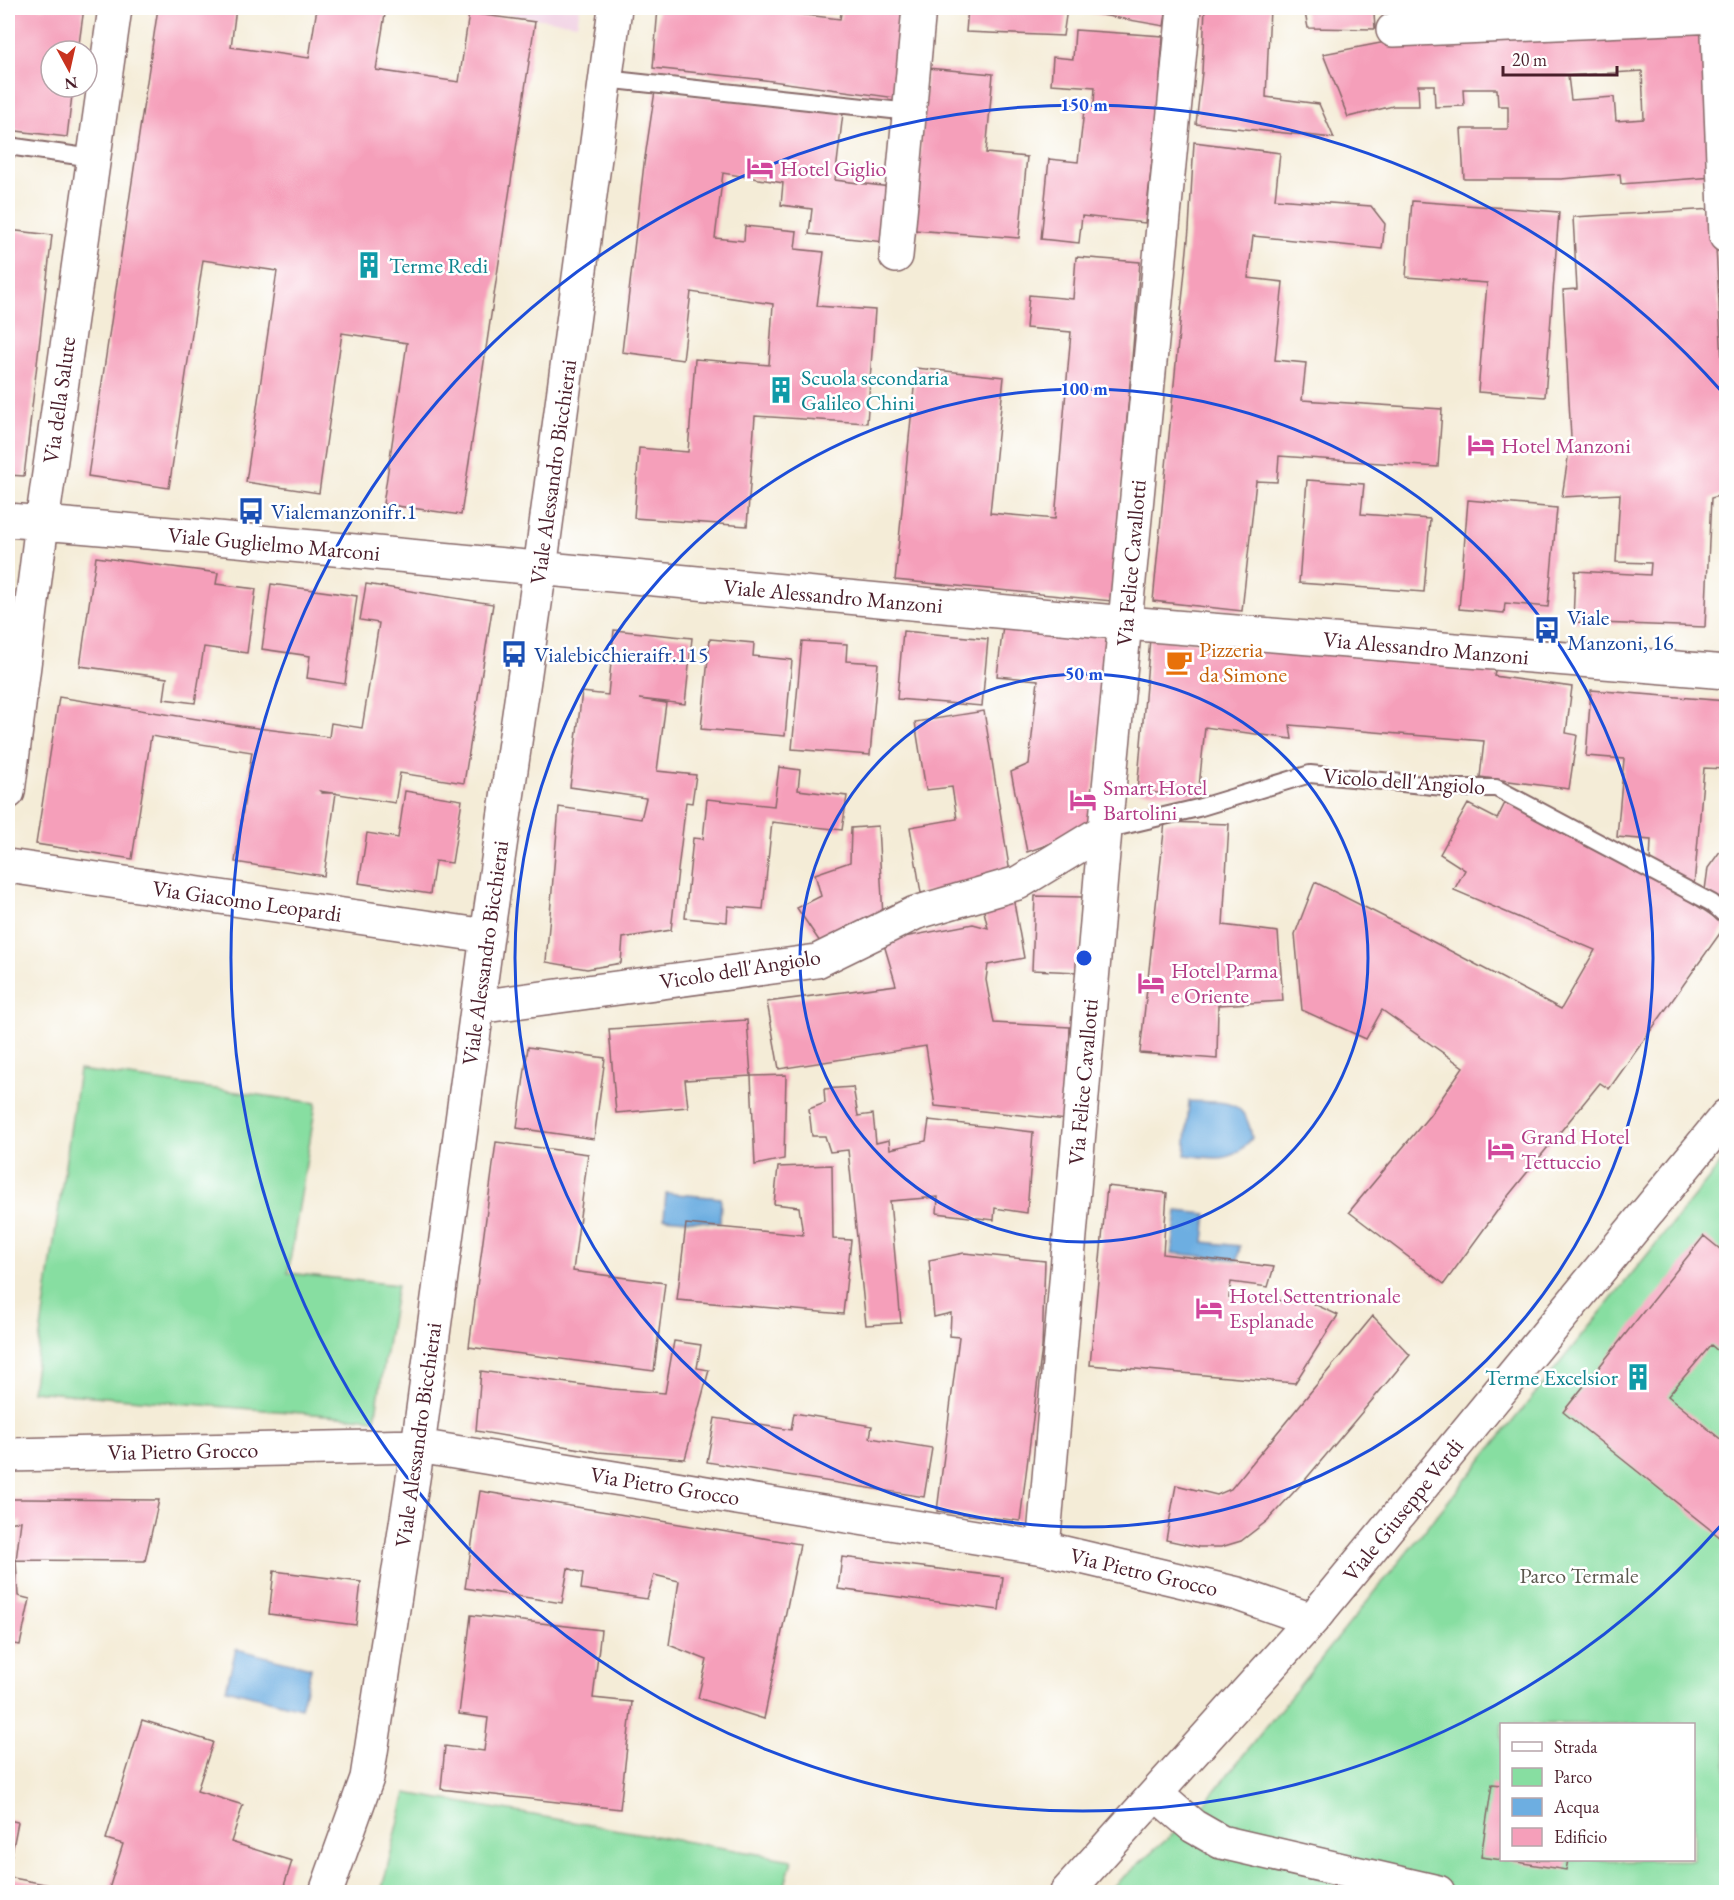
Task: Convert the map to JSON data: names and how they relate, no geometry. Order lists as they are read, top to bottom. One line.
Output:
{"streets":{"street":["Via della Salute","Viale Alessandro Bicchierai","Viale Guglielmo Marconi","Via Felice Cavallotti","Viale Alessandro Manzoni","Via Alessandro Manzoni","Vicolo dell'Angiolo","Via Giacomo Leopardi","Via Pietro Grocco","Viale Giuseppe Verdi"]},"crossings":[["Via della Salute","Viale Guglielmo Marconi"],["Viale Alessandro Bicchierai","Viale Guglielmo Marconi"],["Viale Alessandro Bicchierai","Viale Alessandro Manzoni"],["Viale Alessandro Bicchierai","Vicolo dell'Angiolo"],["Viale Alessandro Bicchierai","Via Giacomo Leopardi"],["Viale Alessandro Bicchierai","Via Pietro Grocco"],["Viale Guglielmo Marconi","Viale Alessandro Manzoni"],["Via Felice Cavallotti","Viale Alessandro Manzoni"],["Via Felice Cavallotti","Via Alessandro Manzoni"],["Via Felice Cavallotti","Vicolo dell'Angiolo"],["Via Felice Cavallotti","Via Pietro Grocco"],["Viale Alessandro Manzoni","Via Alessandro Manzoni"],["Via Pietro Grocco","Viale Giuseppe Verdi"]],"parks":["Parco Termale"],"places":{"hotel":["Hotel Giglio","Hotel Manzoni","Smart Hotel Bartolini","Hotel Parma e Oriente","Grand Hotel Tettuccio","Hotel Settentrionale Esplanade"],"building":["Terme Redi","Scuola secondaria Galileo Chini","Terme Excelsior"],"bus stop":["Vialemanzonifr.1","Viale Manzoni, 16","Vialebicchieraifr.115"],"cafe":["Pizzeria da Simone"]},"legend":["Strada","Parco","Acqua","Edificio"],"scale_bar":"20 m","north":"bottom","rings":["150 m","100 m","50 m"]}
